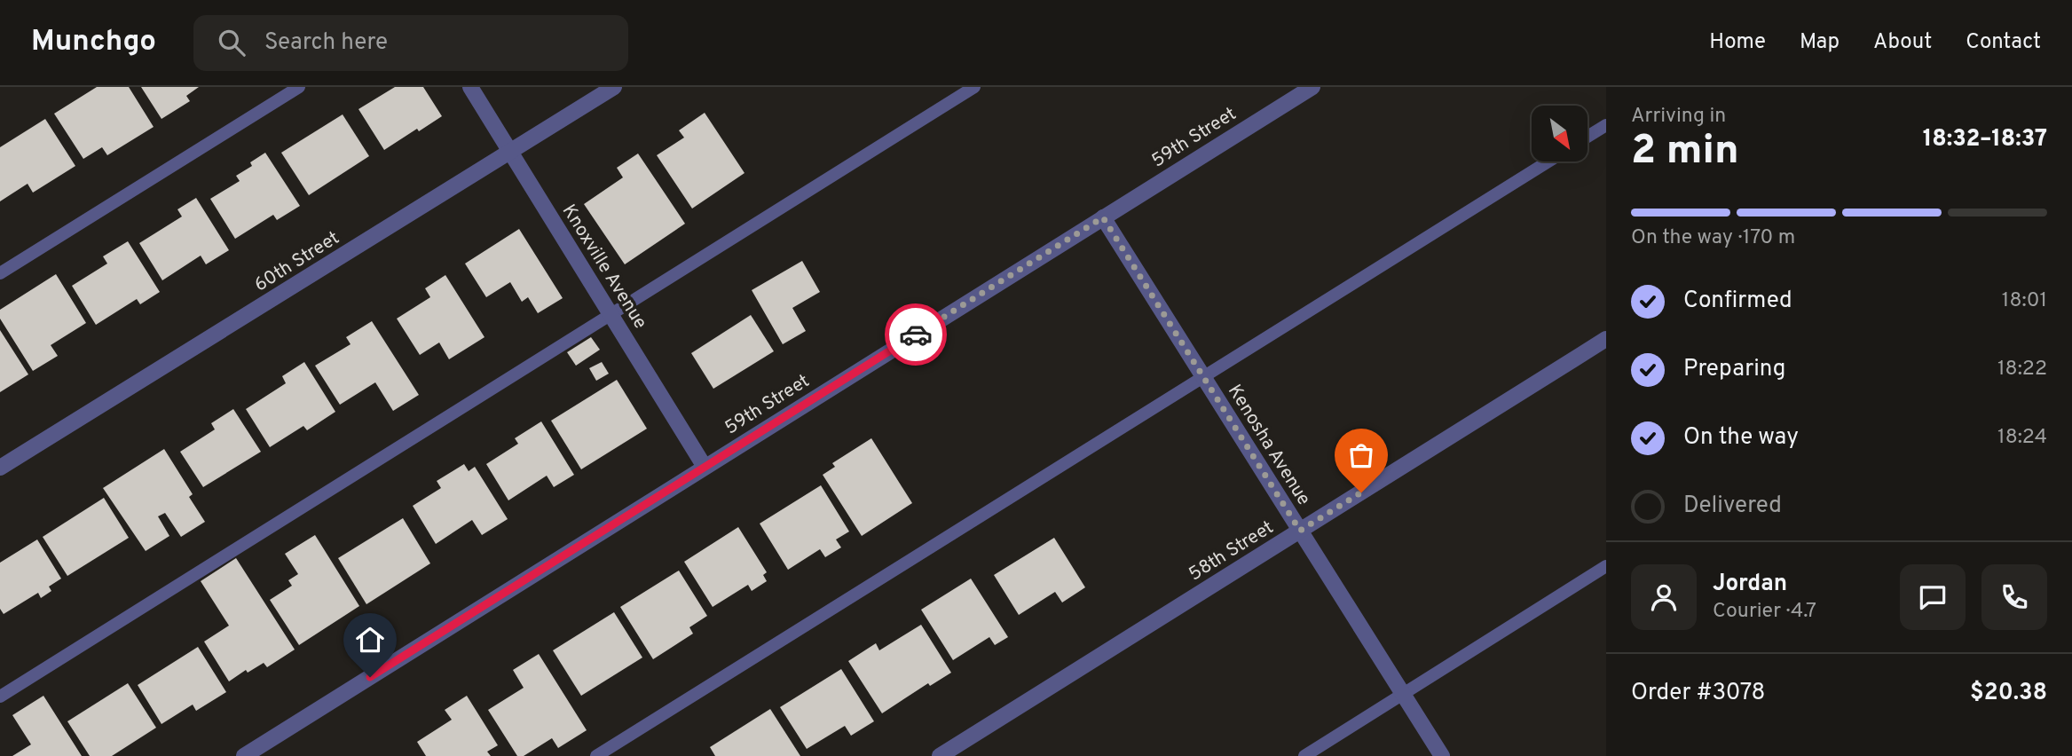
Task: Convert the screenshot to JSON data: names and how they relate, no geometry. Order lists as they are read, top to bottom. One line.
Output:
{"streets":{"street":["59th Street","60th Street","Knoxville Avenue","Kenosha Avenue","58th Street"]},"crossings":[["59th Street","Knoxville Avenue"],["59th Street","Kenosha Avenue"],["60th Street","Knoxville Avenue"],["Kenosha Avenue","58th Street"]],"north":"bottom right","page":{"header":"Munchgo","search":"Search here","nav":["Home","Map","About","Contact"],"heading":["2 min","Arriving in","18:32–18:37"],"panel":["Jordan","Courier · 4.7","Order #3078","$20.38"],"bar":"On the way · 170 m","list":[["Confirmed","18:01"],["Preparing","18:22"],["On the way","18:24"],"Delivered"]}}
